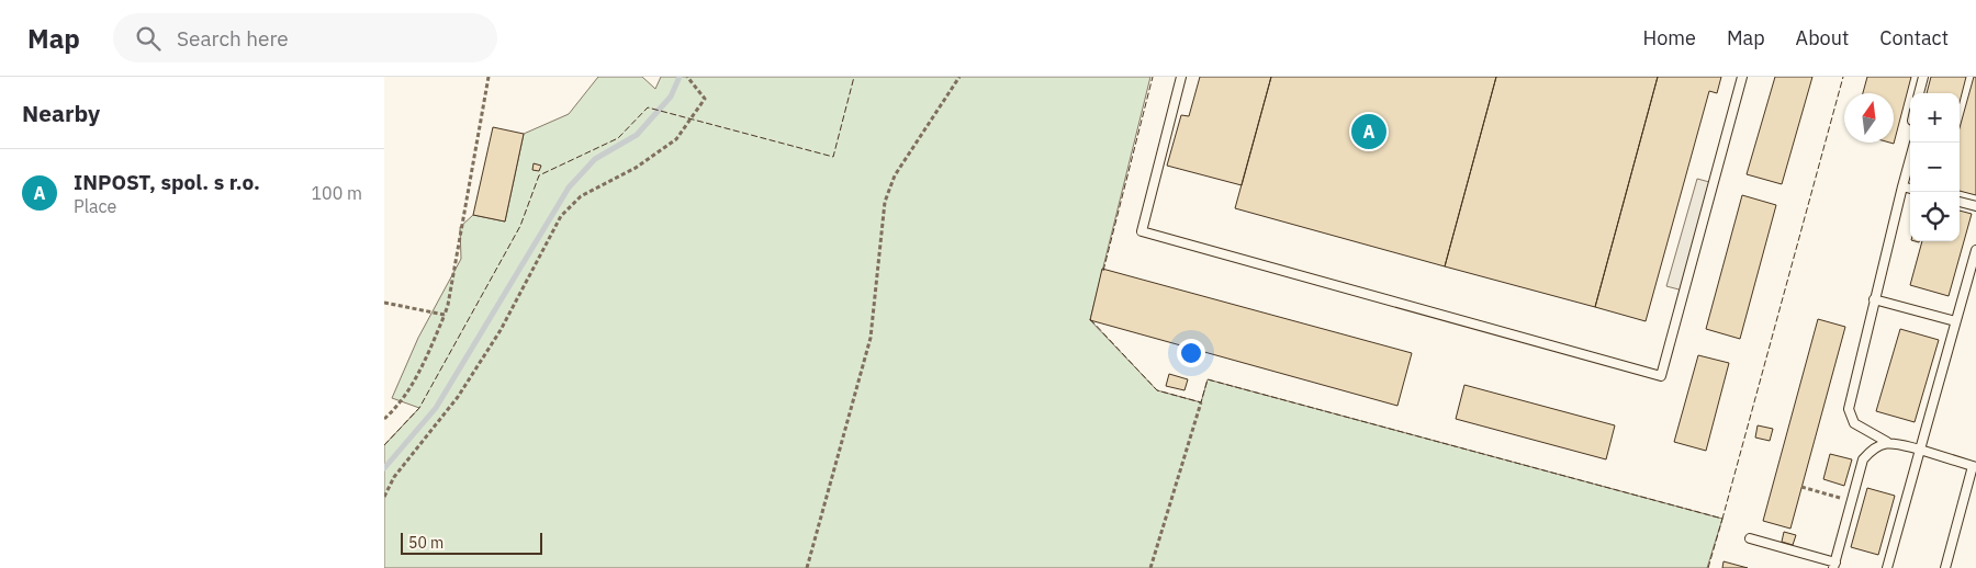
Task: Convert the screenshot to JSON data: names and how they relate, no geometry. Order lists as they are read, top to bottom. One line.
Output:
{"scale_bar":"50 m","north":"top","page":{"header":"Map","search":"Search here","nav":["Home","Map","About","Contact"],"heading":"Nearby","map_buttons":["+","−"],"pins":"A","list":[{"mark":"A","name":"INPOST, spol. s r.o.","note":"Place","value":"100 m"}],"scale":"50 m"}}
